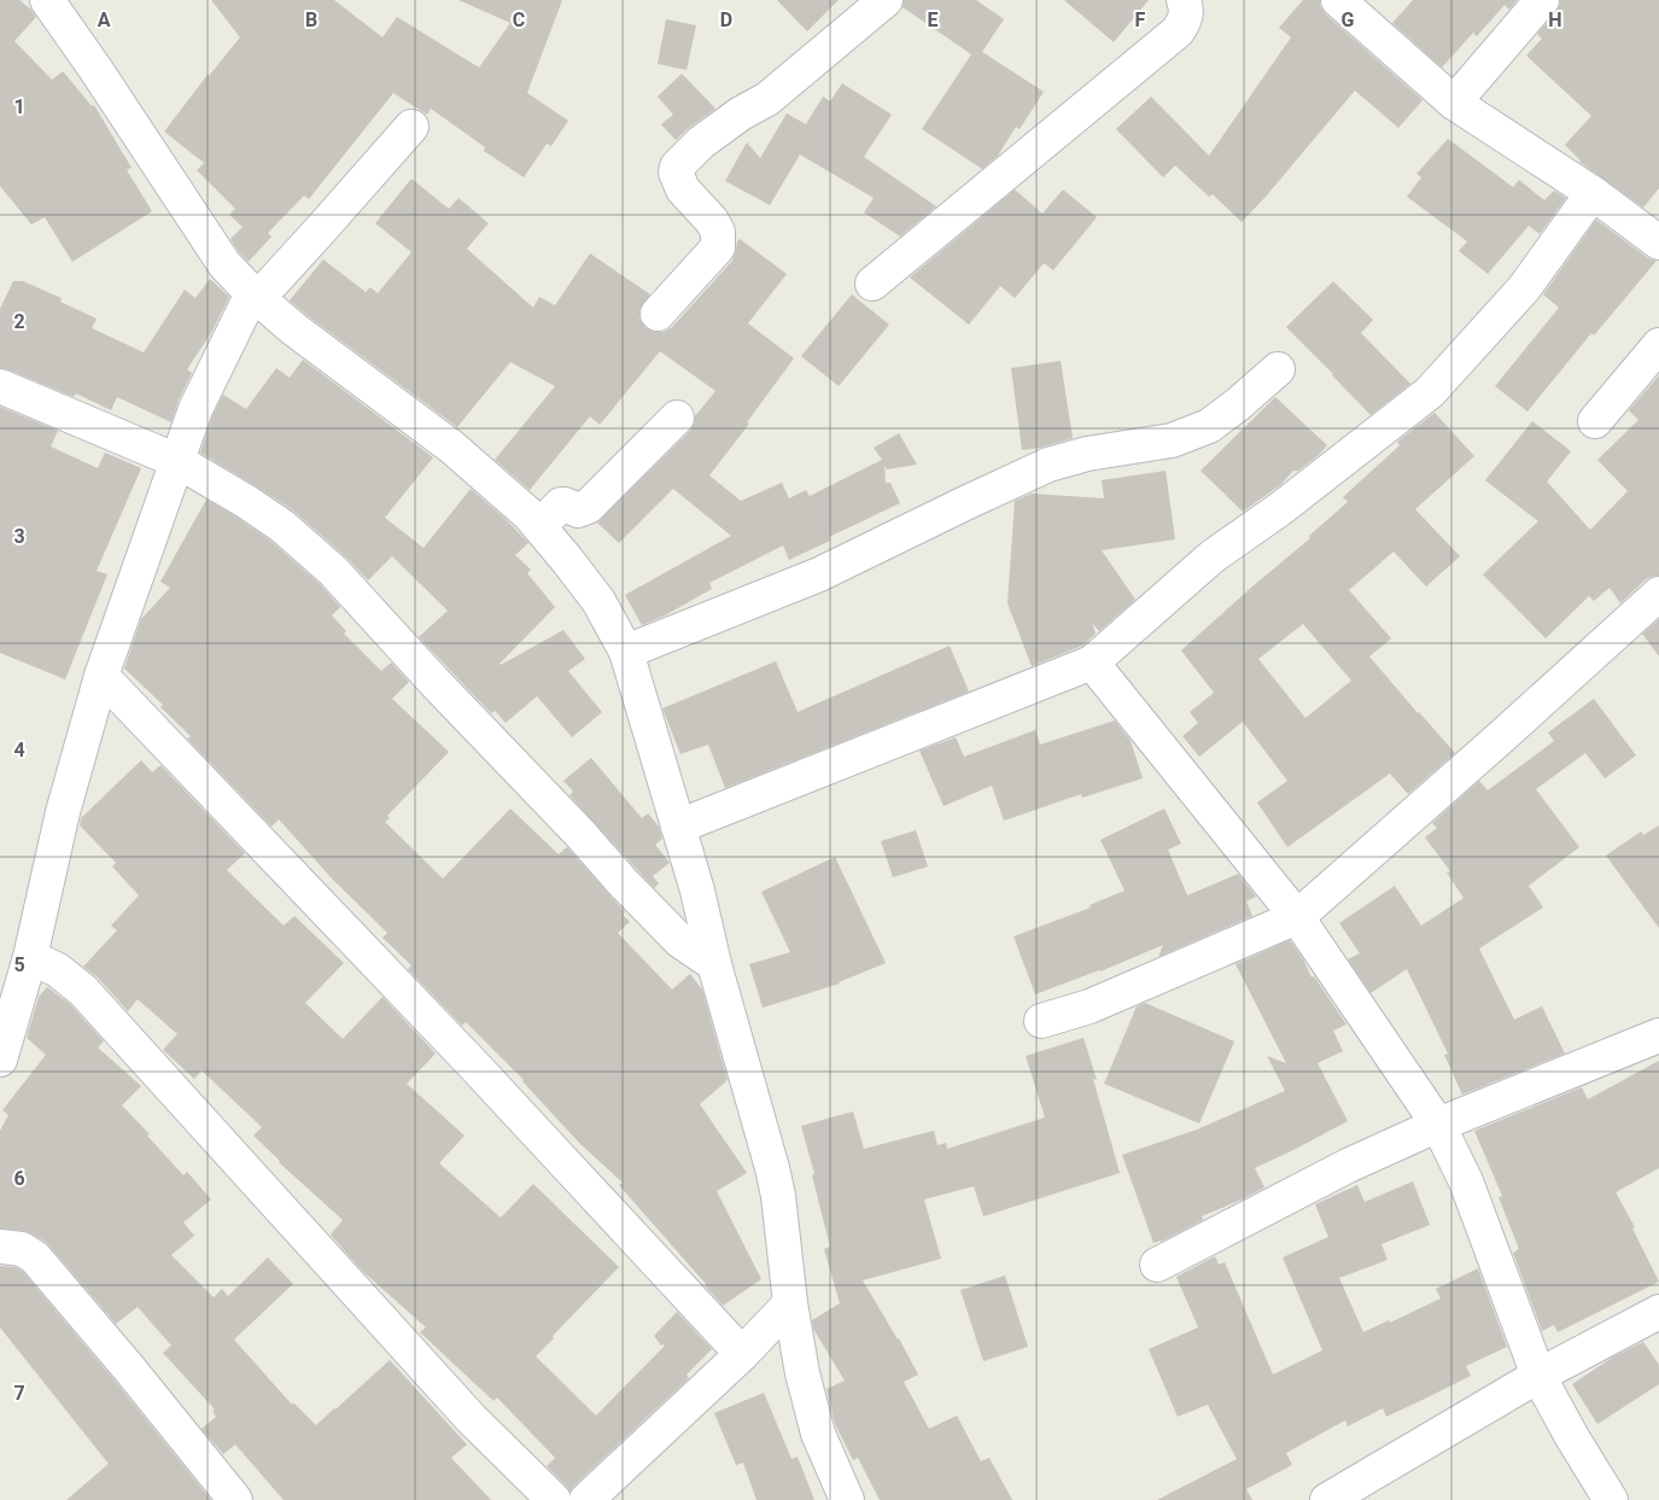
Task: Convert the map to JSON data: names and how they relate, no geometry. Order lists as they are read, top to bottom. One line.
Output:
{"grid":{"columns":["A","B","C","D","E","F","G","H"],"rows":["1","2","3","4","5","6","7"]}}
